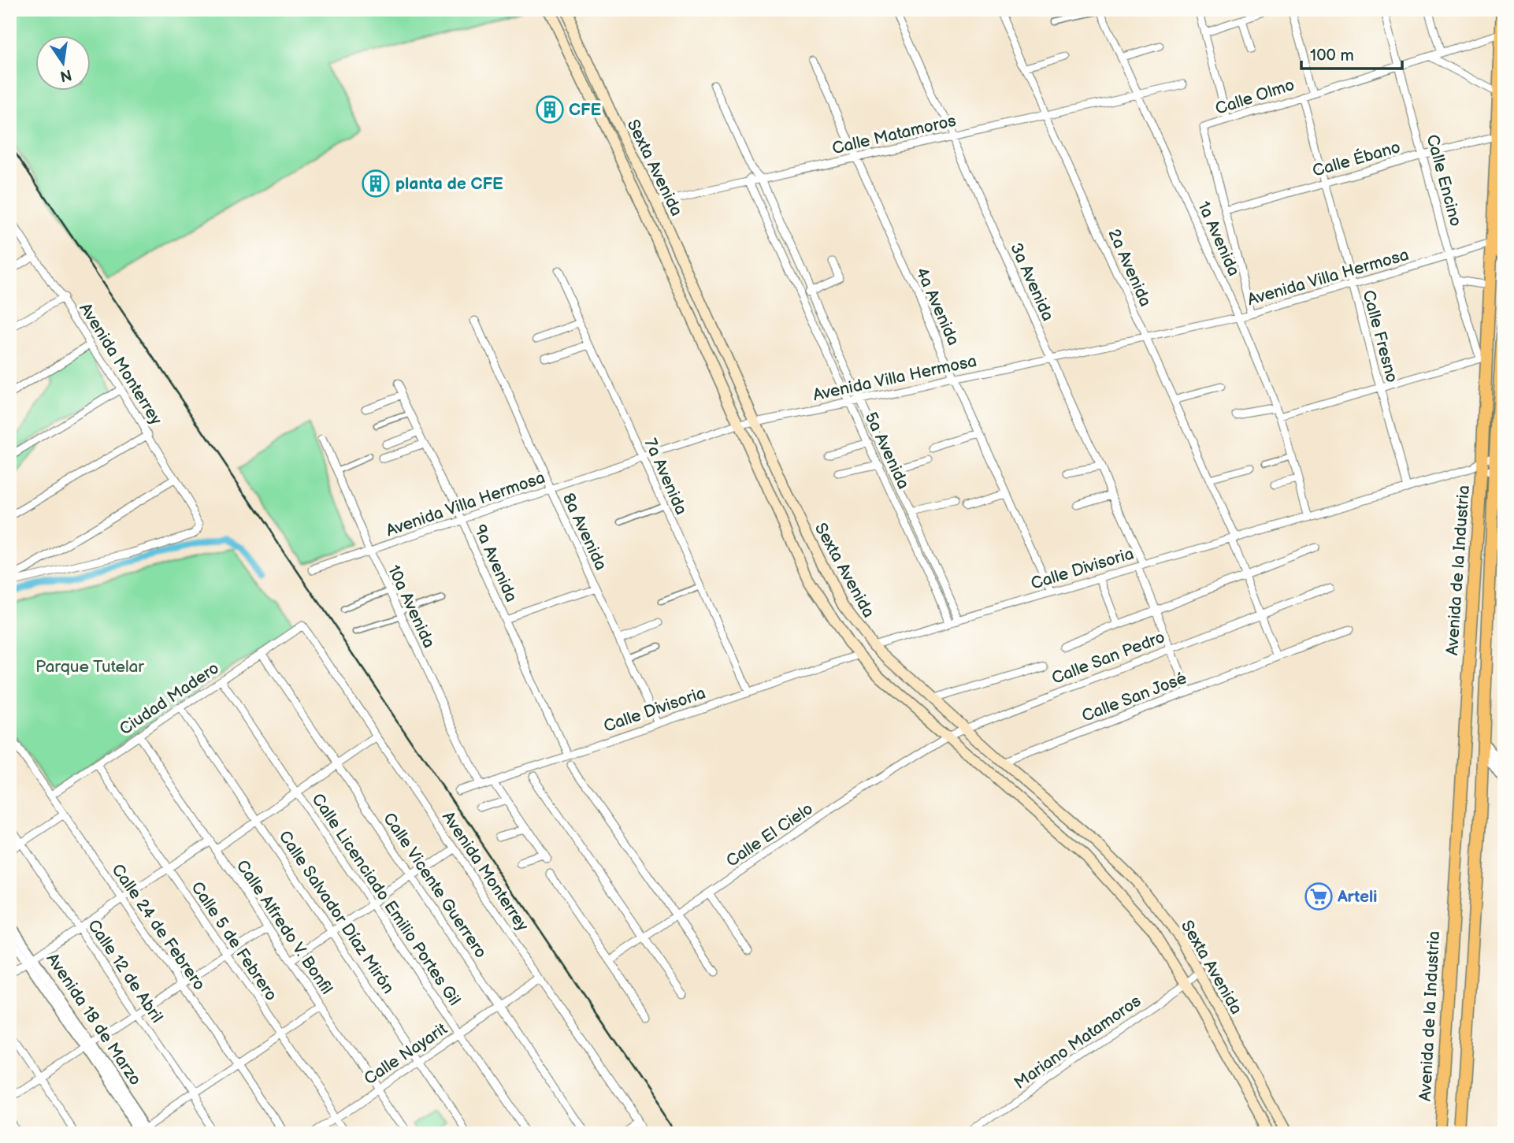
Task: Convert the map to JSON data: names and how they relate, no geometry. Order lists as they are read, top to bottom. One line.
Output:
{"streets":{"main road":["Sexta Avenida","Avenida de la Industria"],"street":["Calle Olmo","Calle Matamoros","Calle Ébano","Calle Encino","1a Avenida","2a Avenida","Avenida Villa Hermosa","3a Avenida","4a Avenida","Calle Fresno","Avenida Monterrey","5a Avenida","7a Avenida","8a Avenida","9a Avenida","Calle Divisoria","10a Avenida","Calle San Pedro","Calle San José","Ciudad Madero","Calle El Cielo","Calle Vicente Guerrero","Calle Licenciado Emilio Portes Gil","Calle Salvador Díaz Mirón","Calle 24 de Febrero","Calle Alfredo V. Bonfil","Calle 5 de Febrero","Calle 12 de Abril","Avenida 18 de Marzo","Mariano Matamoros","Calle Nayarit"]},"crossings":[["Calle Olmo","Calle Ébano"],["Calle Olmo","Calle Encino"],["Calle Olmo","Calle Fresno"],["Calle Olmo","Avenida de la Industria"],["Calle Matamoros","Sexta Avenida"],["Calle Matamoros","1a Avenida"],["Calle Matamoros","2a Avenida"],["Calle Matamoros","3a Avenida"],["Calle Matamoros","4a Avenida"],["Calle Matamoros","5a Avenida"],["Calle Ébano","Calle Encino"],["Calle Ébano","Calle Fresno"],["Calle Ébano","Avenida de la Industria"],["Sexta Avenida","Avenida Villa Hermosa"],["Sexta Avenida","Calle Divisoria"],["Sexta Avenida","Calle San Pedro"],["Sexta Avenida","Calle San José"],["Sexta Avenida","Calle El Cielo"],["Sexta Avenida","Mariano Matamoros"],["Calle Encino","Avenida Villa Hermosa"],["Calle Encino","Avenida de la Industria"],["1a Avenida","Avenida Villa Hermosa"],["1a Avenida","Calle Divisoria"],["2a Avenida","Avenida Villa Hermosa"],["2a Avenida","Calle Divisoria"],["2a Avenida","Calle San Pedro"],["2a Avenida","Calle San José"],["Avenida Villa Hermosa","3a Avenida"],["Avenida Villa Hermosa","4a Avenida"],["Avenida Villa Hermosa","Calle Fresno"],["Avenida Villa Hermosa","5a Avenida"],["Avenida Villa Hermosa","7a Avenida"],["Avenida Villa Hermosa","8a Avenida"],["Avenida Villa Hermosa","9a Avenida"],["Avenida Villa Hermosa","Avenida de la Industria"],["Avenida Villa Hermosa","10a Avenida"],["3a Avenida","Calle Divisoria"],["3a Avenida","Calle San Pedro"],["3a Avenida","Calle San José"],["4a Avenida","Calle Divisoria"],["Calle Fresno","Calle Divisoria"],["Avenida Monterrey","Ciudad Madero"],["Avenida Monterrey","Calle Nayarit"],["5a Avenida","Calle Divisoria"],["7a Avenida","Calle Divisoria"],["8a Avenida","Calle Divisoria"],["9a Avenida","Calle Divisoria"],["Calle Divisoria","Avenida de la Industria"],["Calle Divisoria","10a Avenida"],["Calle San Pedro","Calle El Cielo"],["Ciudad Madero","Calle Vicente Guerrero"],["Ciudad Madero","Calle Licenciado Emilio Portes Gil"],["Ciudad Madero","Calle Salvador Díaz Mirón"],["Ciudad Madero","Calle 24 de Febrero"],["Ciudad Madero","Calle Alfredo V. Bonfil"],["Ciudad Madero","Calle 5 de Febrero"],["Calle Vicente Guerrero","Calle Nayarit"],["Calle Licenciado Emilio Portes Gil","Calle Nayarit"],["Calle Salvador Díaz Mirón","Calle Nayarit"],["Calle Alfredo V. Bonfil","Calle Nayarit"],["Calle 5 de Febrero","Calle Nayarit"]],"parks":["Parque Tutelar"],"places":{"building":["CFE","planta de CFE"],"supermarket":["Arteli"]},"scale_bar":"100 m","north":"bottom"}
